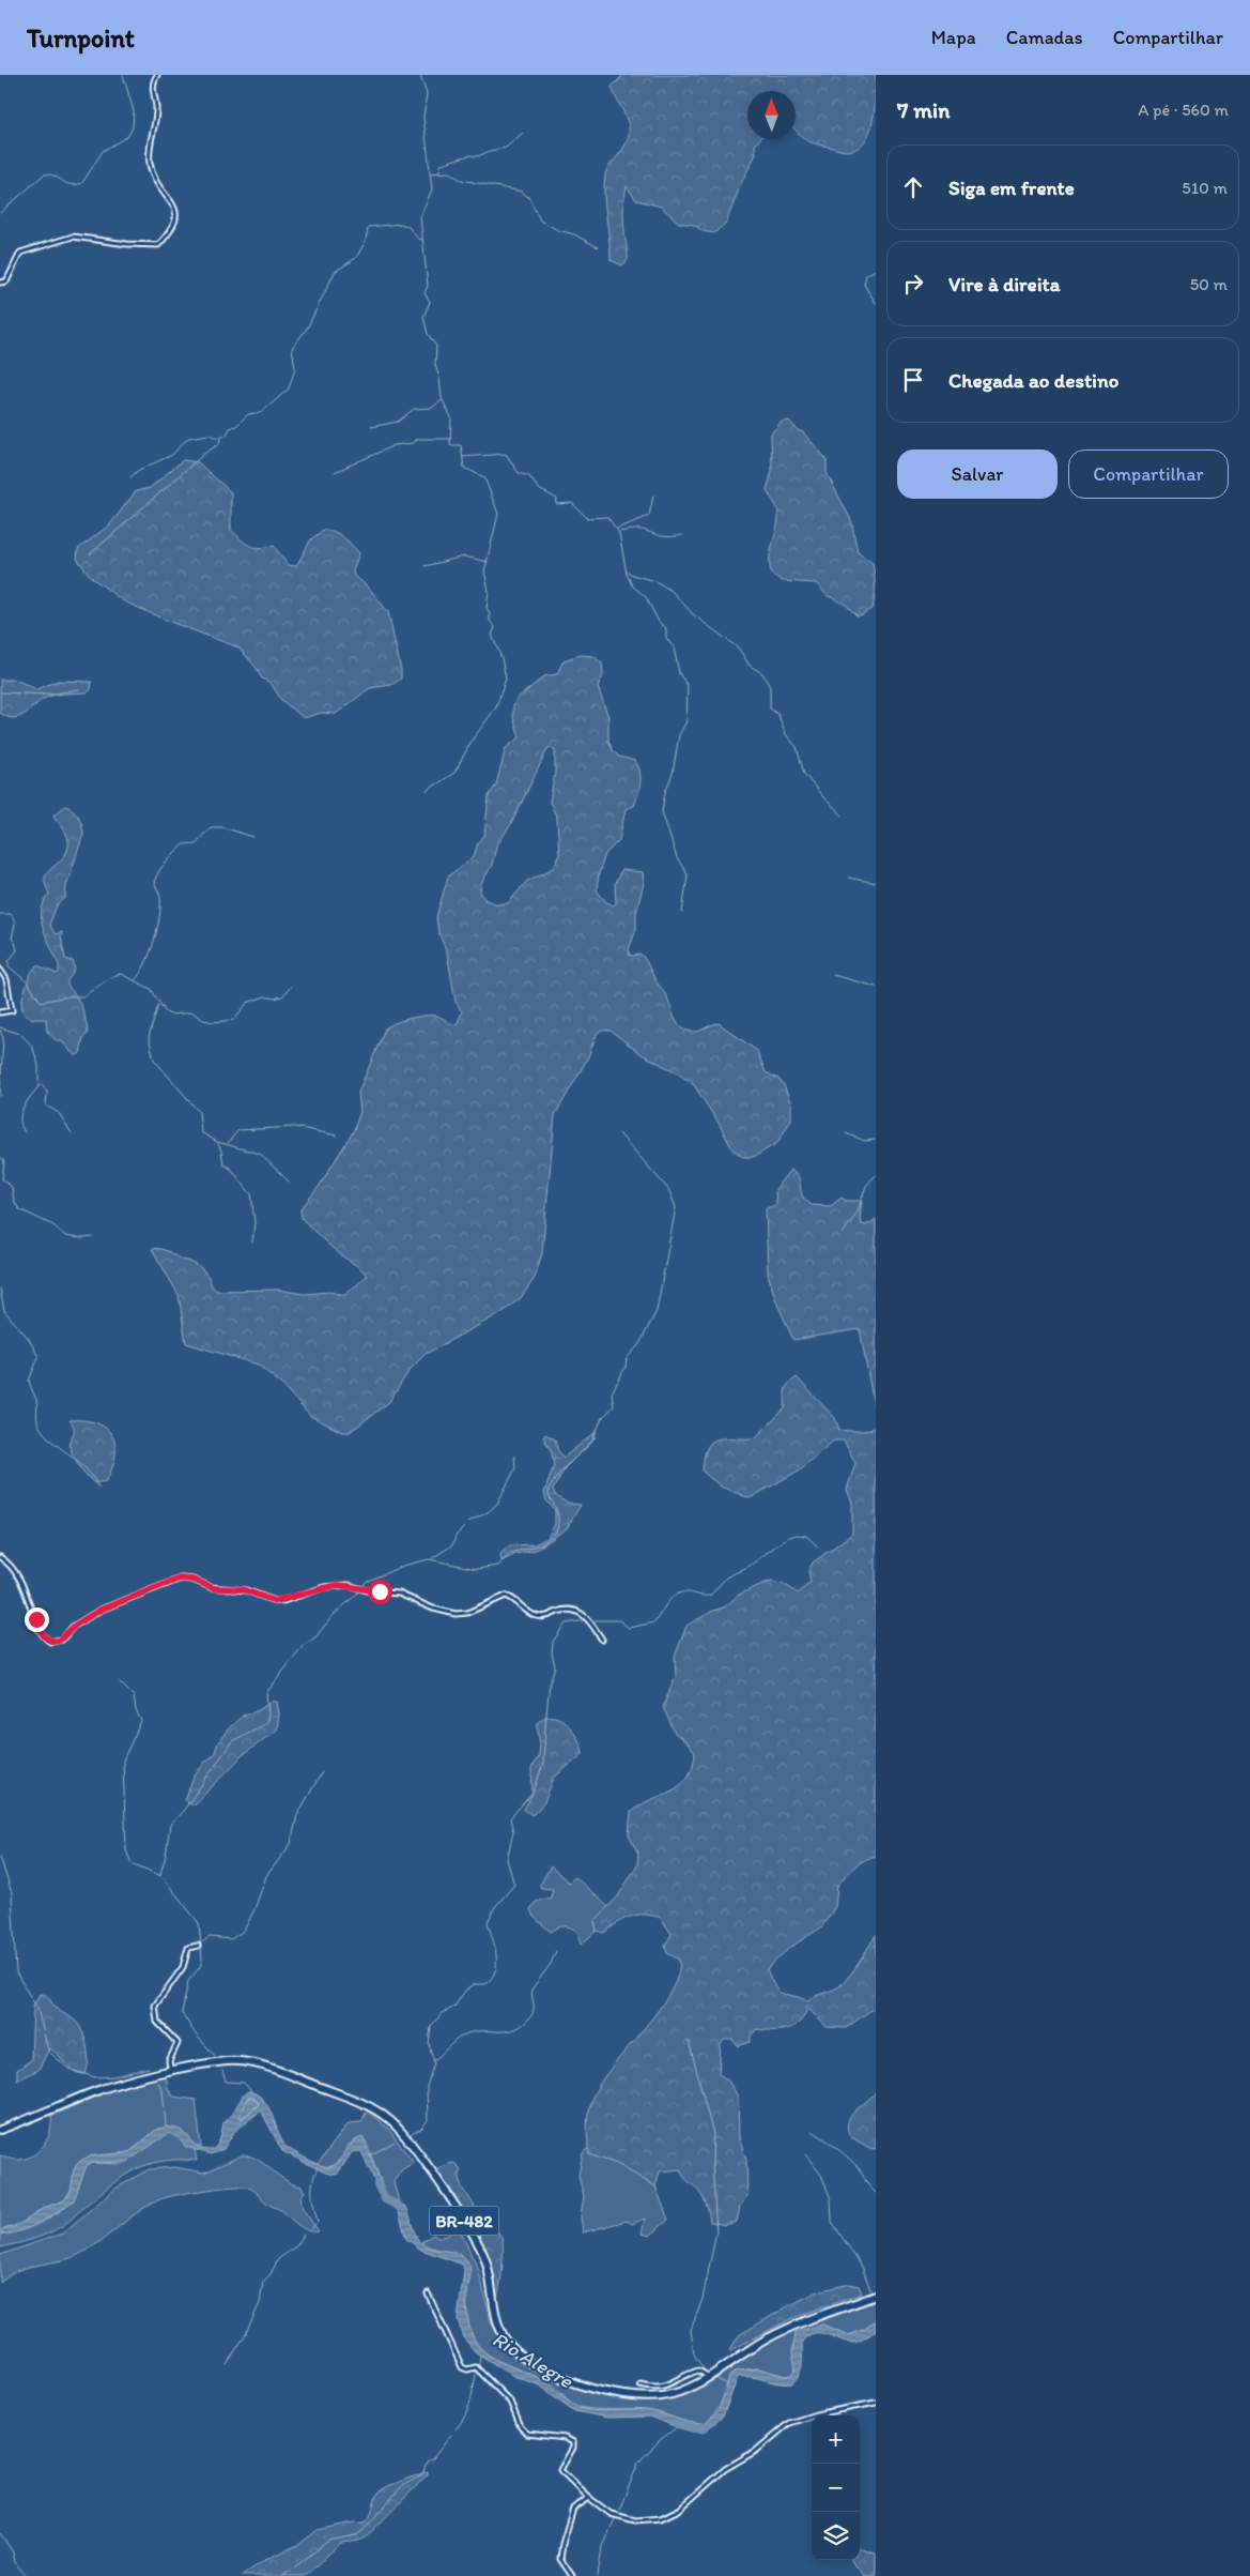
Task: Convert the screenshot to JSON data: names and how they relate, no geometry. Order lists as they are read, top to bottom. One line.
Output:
{"streets":{"highway":["BR-482"]},"water":["Rio Alegre"],"north":"top","page":{"header":"Turnpoint","nav":["Mapa","Camadas","Compartilhar"],"heading":["7 min","A pé · 560 m"],"list":[["Siga em frente","510 m"],["Vire à direita","50 m"],"Chegada ao destino"],"buttons":["Salvar","Compartilhar"],"map_buttons":["+","−"]}}
